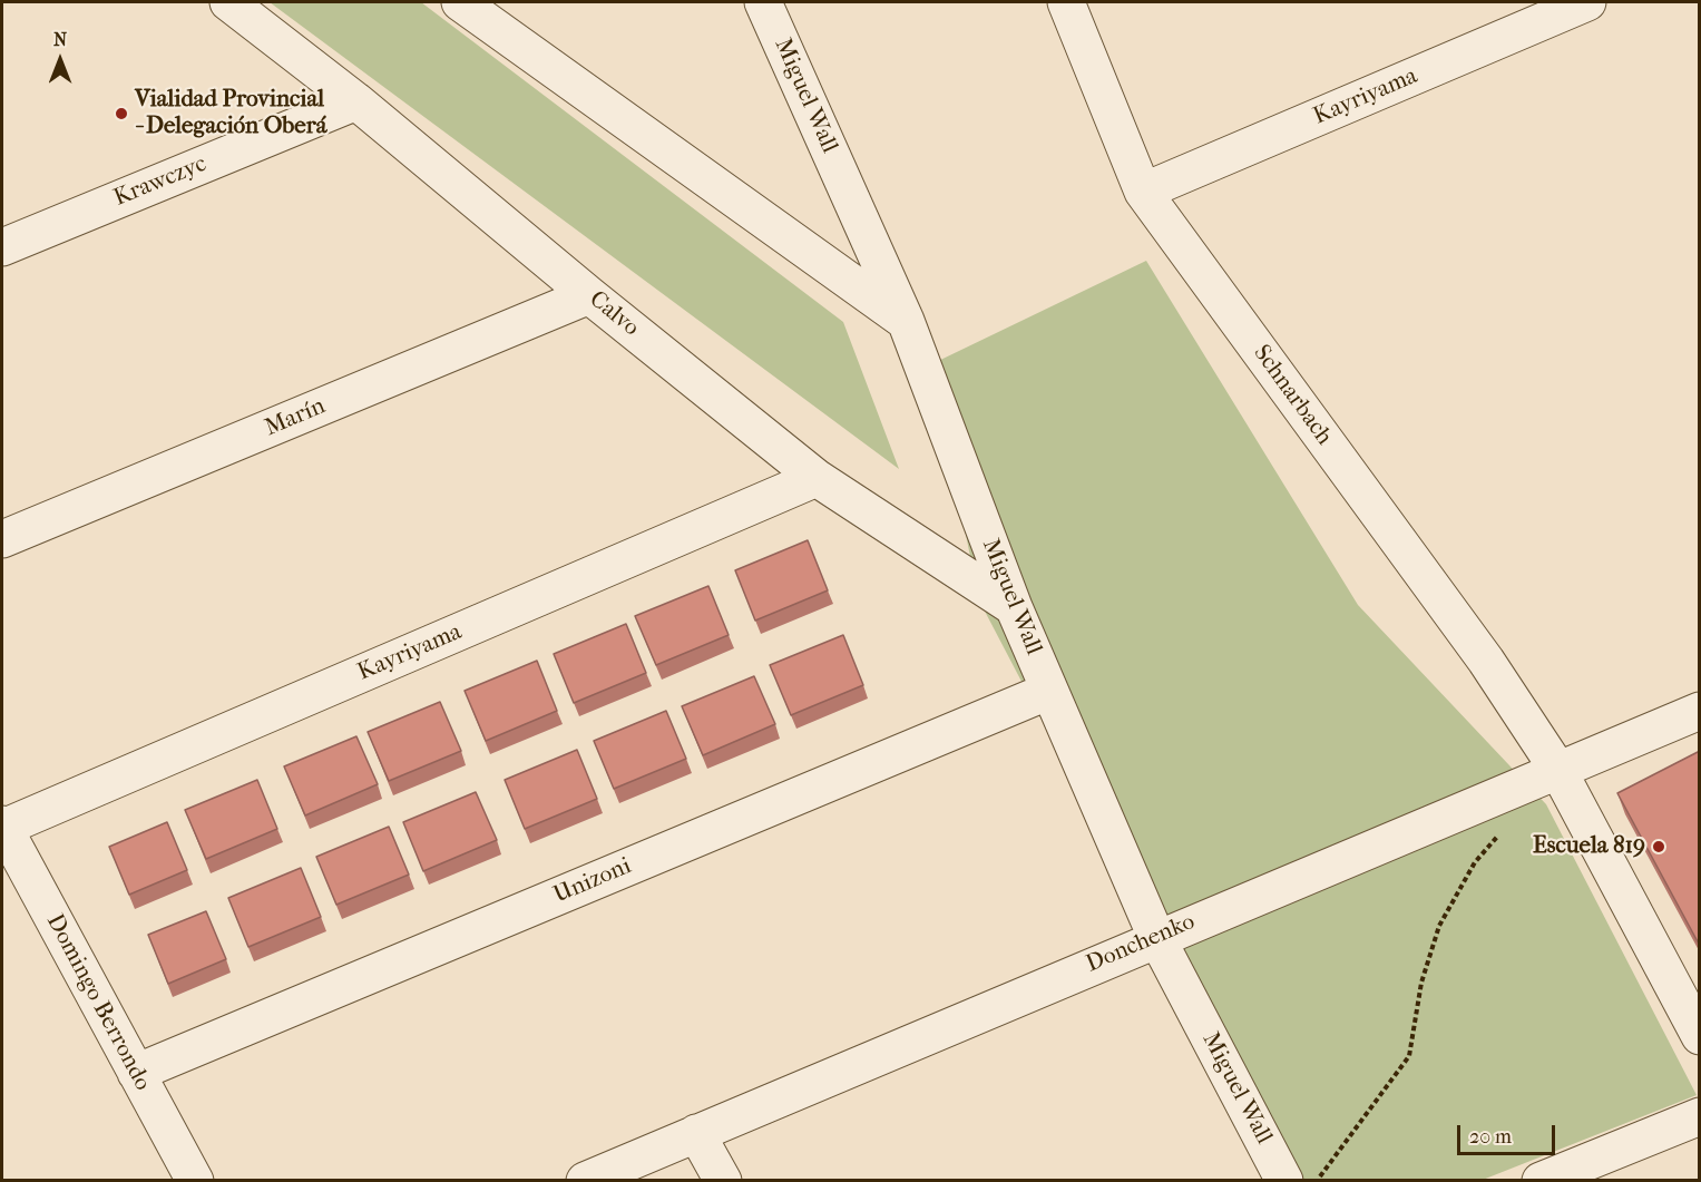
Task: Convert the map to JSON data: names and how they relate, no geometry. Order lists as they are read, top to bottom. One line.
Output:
{"streets":{"street":["Miguel Wall","Kayriyama","Krawczyc","Calvo","Schnarbach","Marín","Unizoni","Donchenko","Domingo Berrondo"]},"crossings":[["Miguel Wall","Calvo"],["Miguel Wall","Unizoni"],["Miguel Wall","Donchenko"],["Kayriyama","Calvo"],["Kayriyama","Schnarbach"],["Kayriyama","Domingo Berrondo"],["Krawczyc","Calvo"],["Calvo","Marín"],["Schnarbach","Donchenko"],["Unizoni","Domingo Berrondo"]],"places":["Vialidad Provincial - Delegación Oberá","Escuela 819"],"scale_bar":"20 m","north":"top"}
